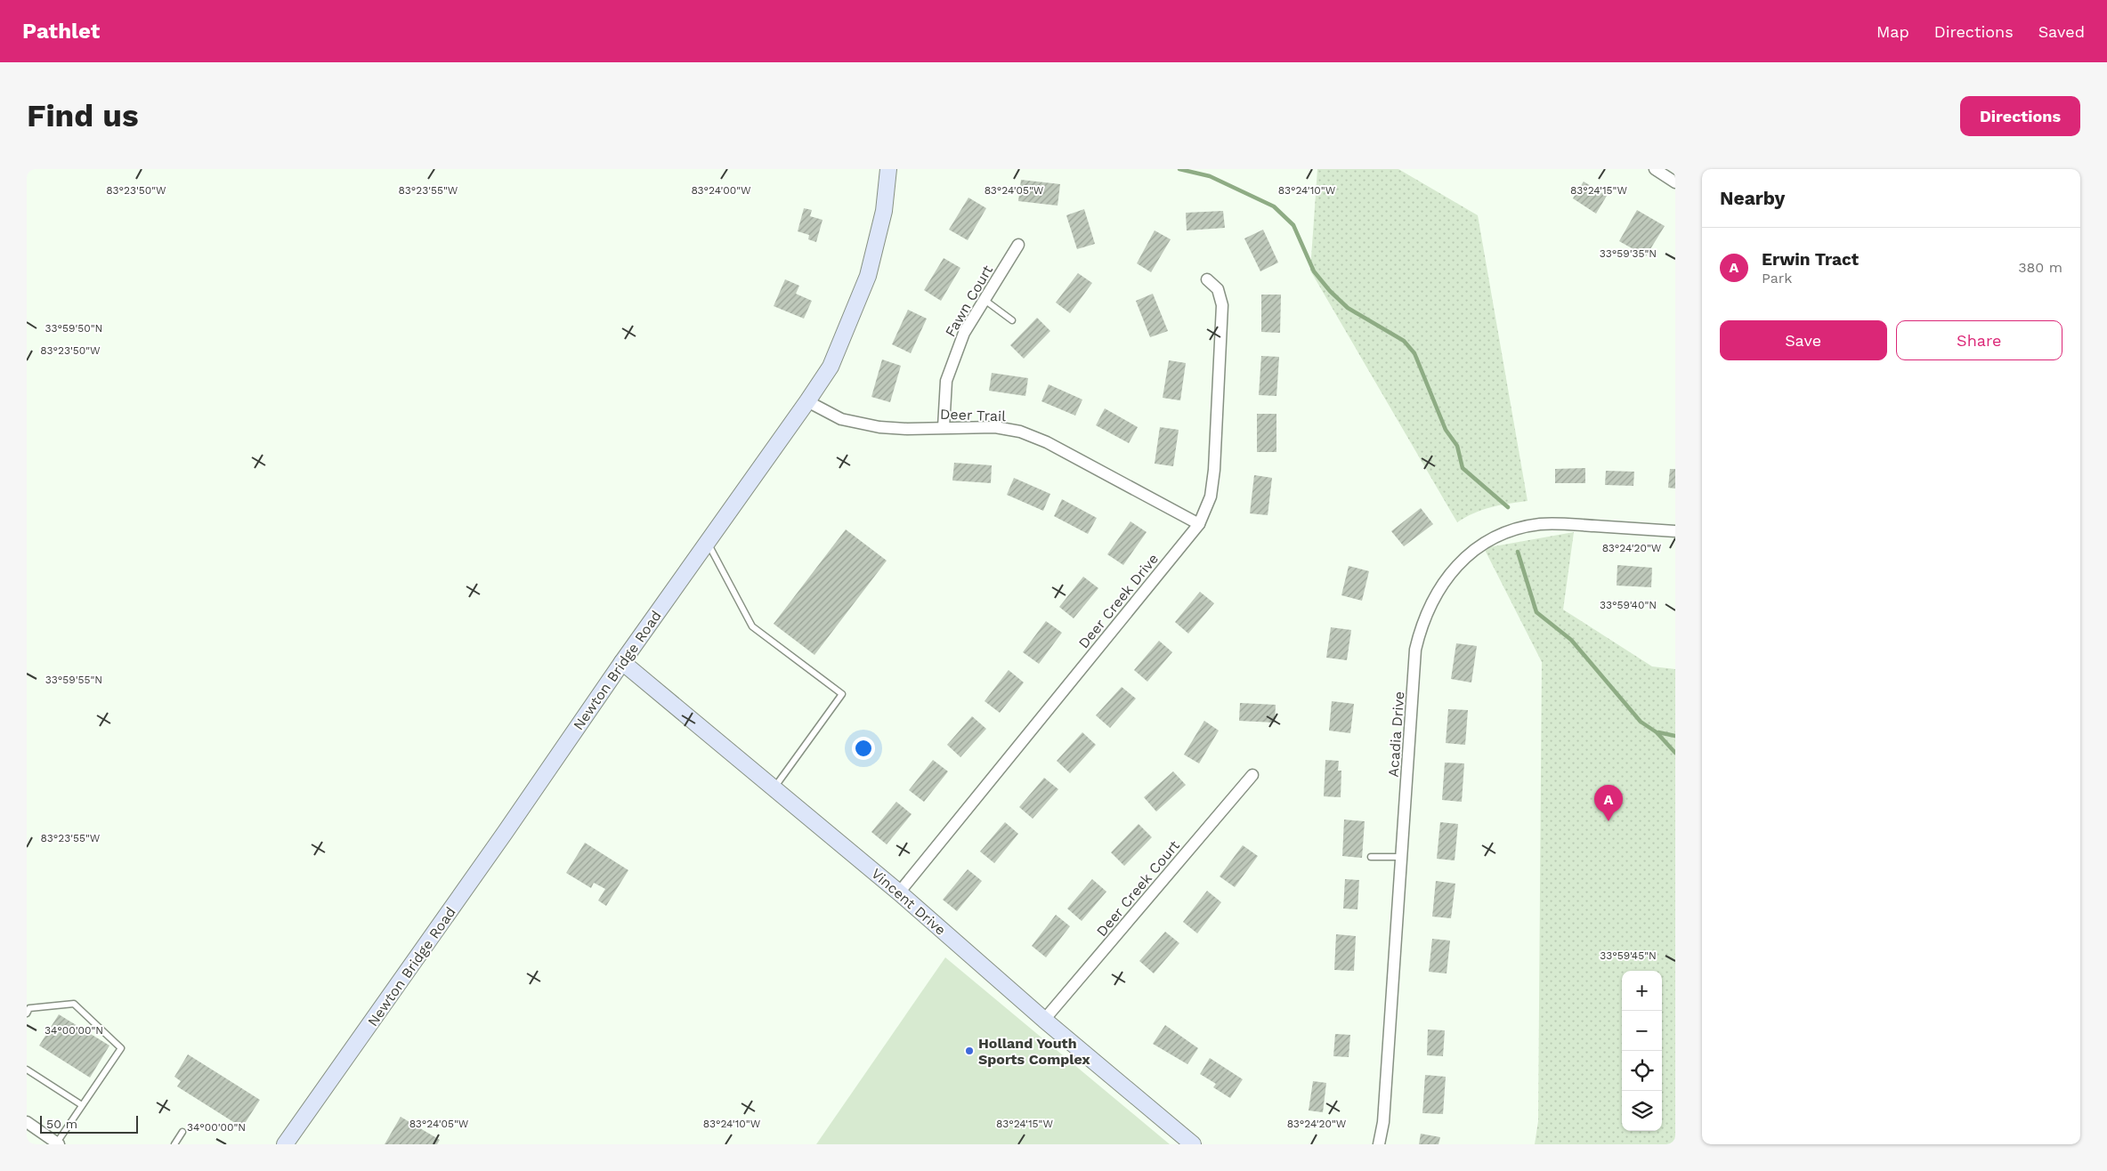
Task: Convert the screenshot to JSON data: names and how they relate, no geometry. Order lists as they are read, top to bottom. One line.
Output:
{"streets":{"main road":["Newton Bridge Road","Vincent Drive"],"street":["Fawn Court","Deer Trail","Deer Creek Drive","Acadia Drive","Deer Creek Court"]},"crossings":[["Fawn Court","Deer Trail"],["Deer Trail","Deer Creek Drive"],["Deer Trail","Newton Bridge Road"],["Deer Creek Drive","Vincent Drive"],["Newton Bridge Road","Vincent Drive"],["Deer Creek Court","Vincent Drive"]],"places":["Holland Youth Sports Complex"],"scale_bar":"50 m","page":{"header":"Pathlet","nav":["Map","Directions","Saved"],"buttons":["Directions",["Save","Share"]],"title":"Find us","heading":"Nearby","list":[{"mark":"A","name":"Erwin Tract","note":"Park","value":"380 m"}],"pins":"A","map_buttons":["+","−"],"scale":"50 m"},"coordinates":["83°23'50\"W","83°23'55\"W","83°24'00\"W","83°24'05\"W","83°24'10\"W","83°24'15\"W","33°59'35\"N","33°59'50\"N","83°24'20\"W","33°59'40\"N","33°59'55\"N","33°59'45\"N","34°00'00\"N"]}
